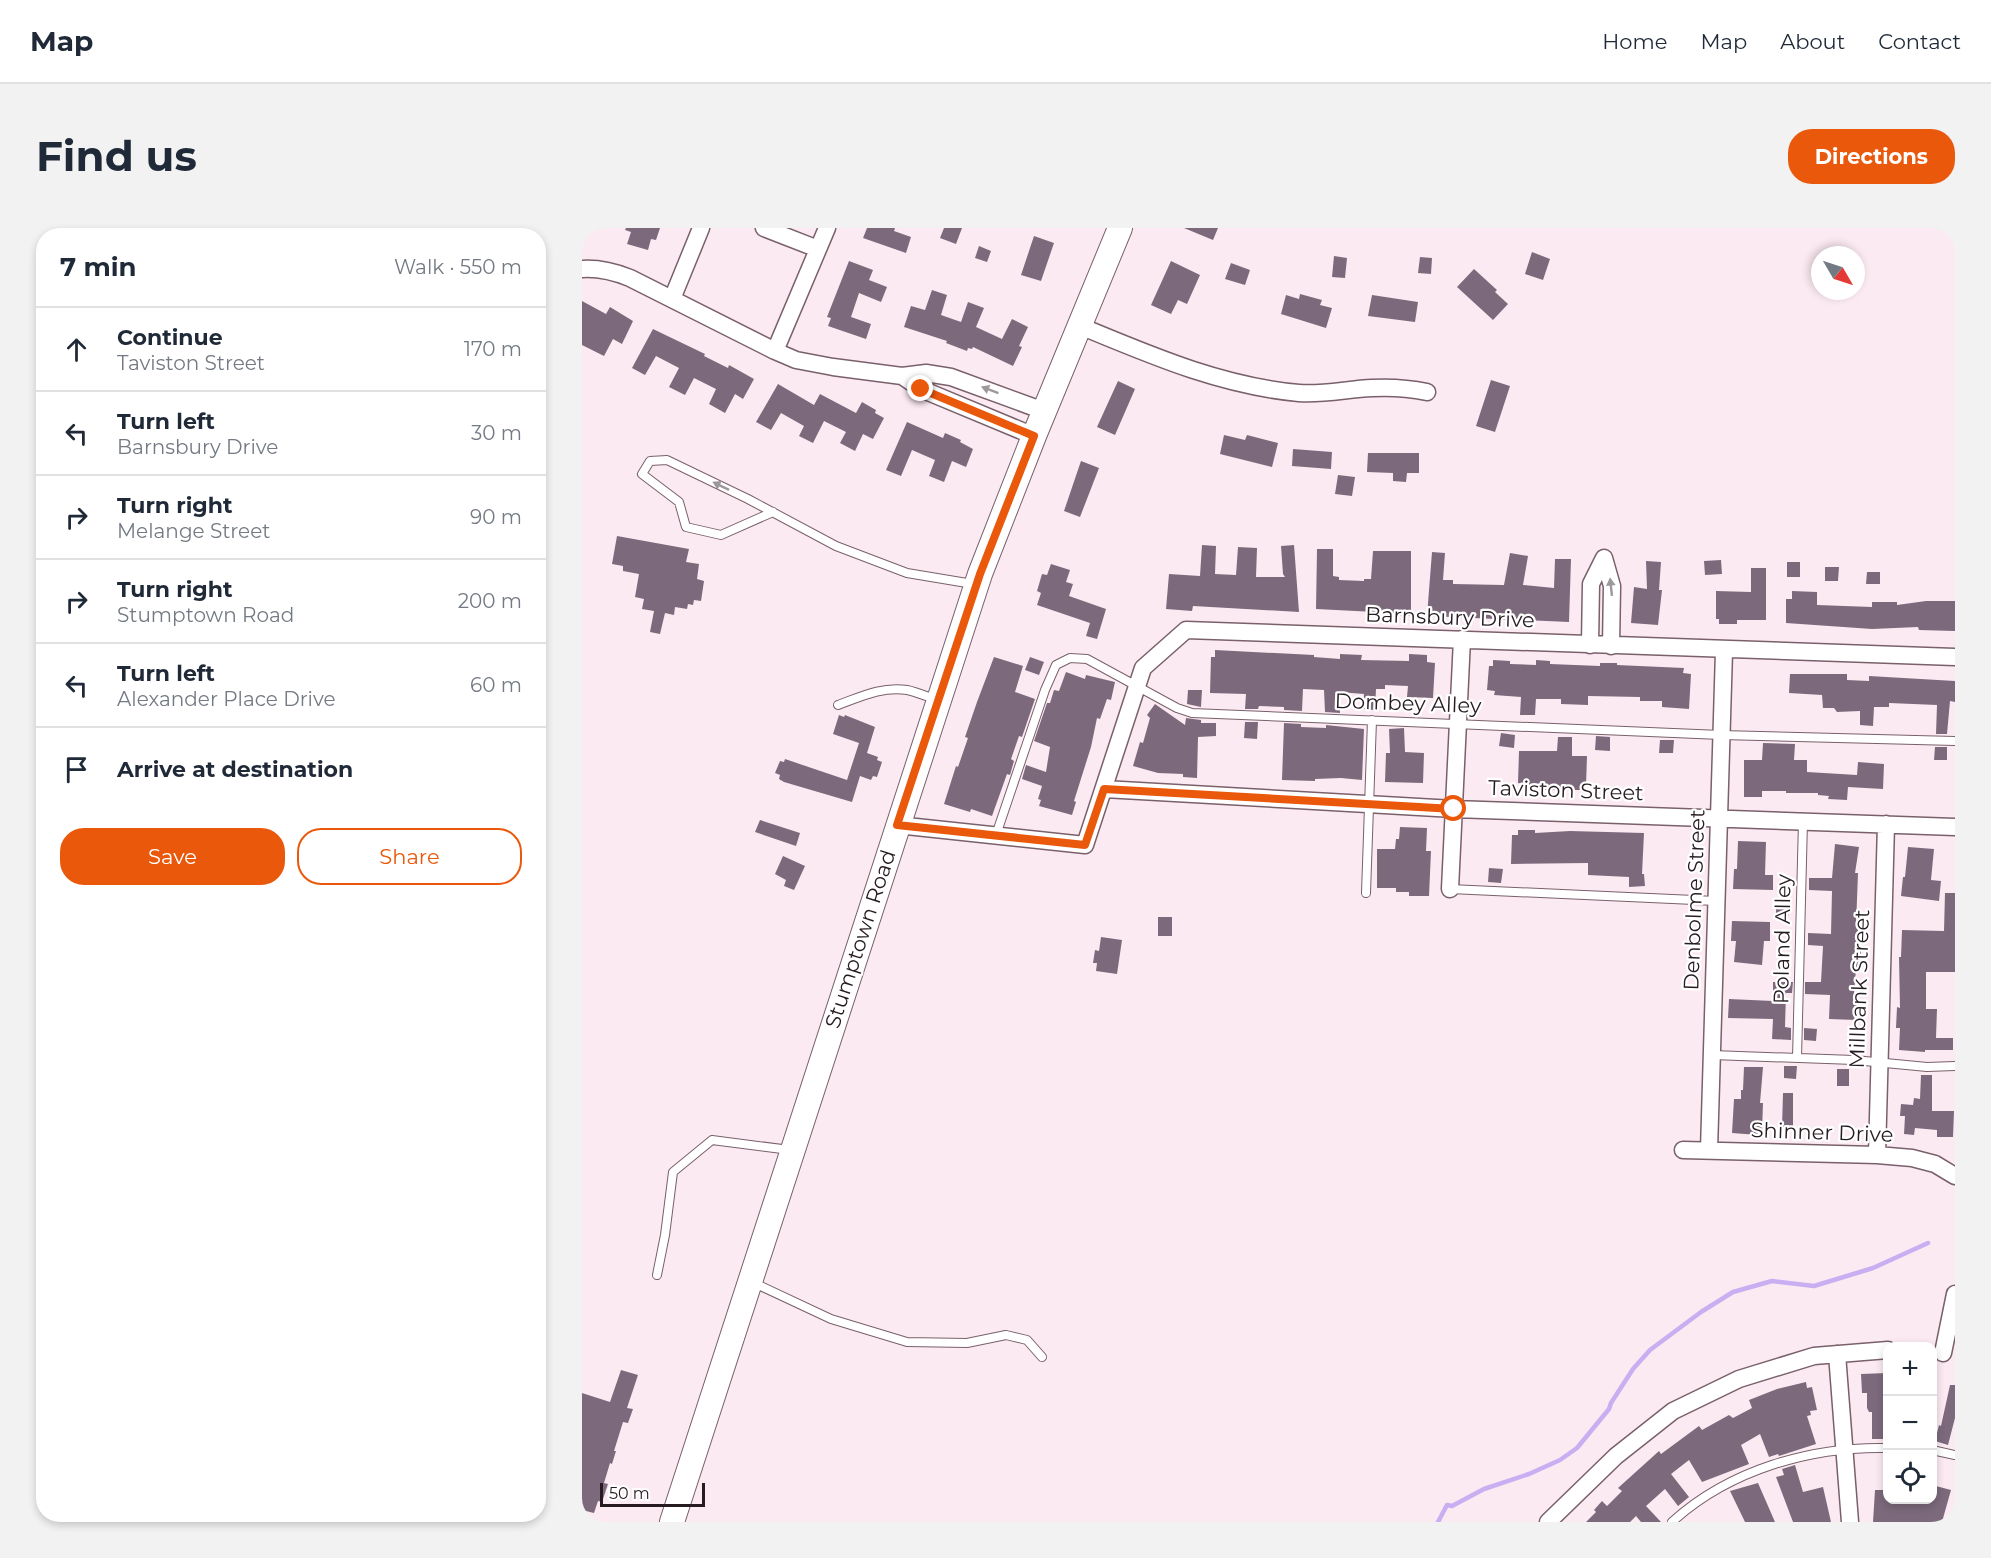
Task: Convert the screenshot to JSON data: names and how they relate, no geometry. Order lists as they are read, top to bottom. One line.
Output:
{"streets":{"street":["Barnsbury Drive","Taviston Street","Denbolme Street","Stumptown Road","Millbank Street","Shinner Drive"],"lane":["Dombey Alley","Poland Alley"]},"crossings":[["Barnsbury Drive","Dombey Alley"],["Barnsbury Drive","Taviston Street"],["Barnsbury Drive","Denbolme Street"],["Dombey Alley","Denbolme Street"],["Taviston Street","Denbolme Street"],["Taviston Street","Poland Alley"],["Taviston Street","Millbank Street"],["Denbolme Street","Shinner Drive"],["Millbank Street","Shinner Drive"]],"scale_bar":"50 m","north":"bottom right","page":{"header":"Map","nav":["Home","Map","About","Contact"],"buttons":["Directions",["Save","Share"]],"title":"Find us","heading":["7 min","Walk · 550 m"],"list":[["Continue","Taviston Street","170 m"],["Turn left","Barnsbury Drive","30 m"],["Turn right","Melange Street","90 m"],["Turn right","Stumptown Road","200 m"],["Turn left","Alexander Place Drive","60 m"],"Arrive at destination"],"map_buttons":["+","−"],"scale":"50 m"}}
